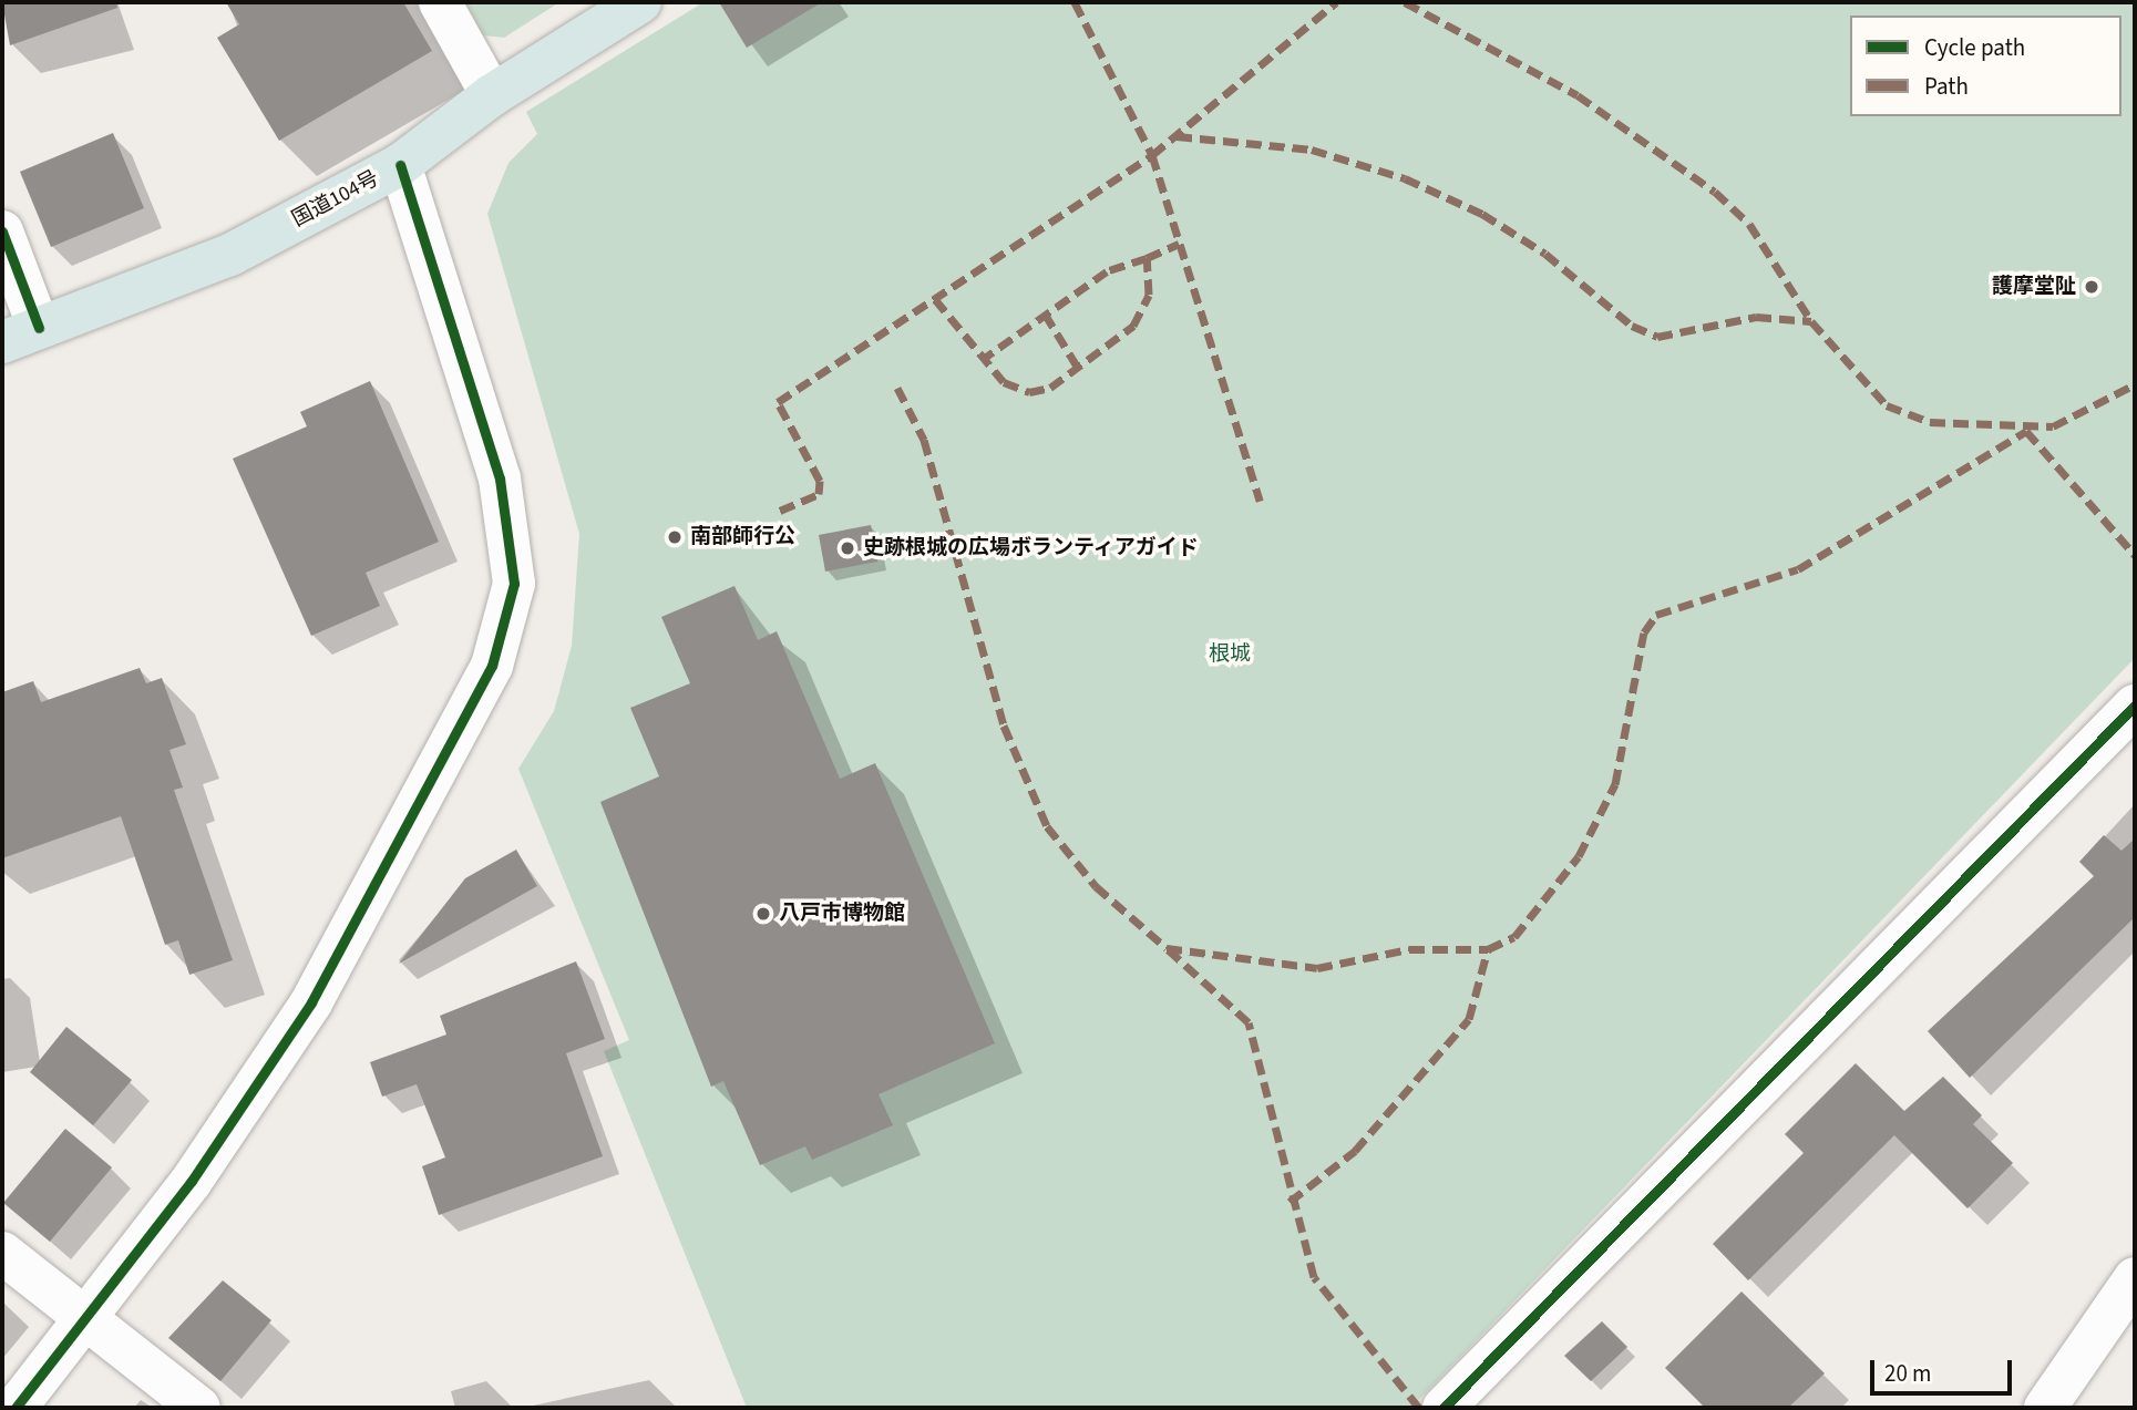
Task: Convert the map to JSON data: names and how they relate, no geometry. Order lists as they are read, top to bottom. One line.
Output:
{"streets":{"highway":["国道104号"]},"parks":["根城"],"places":["護摩堂阯","南部師行公","史跡根城の広場ボランティアガイド","八戸市博物館"],"legend":["Cycle path","Path"],"scale_bar":"20 m"}
